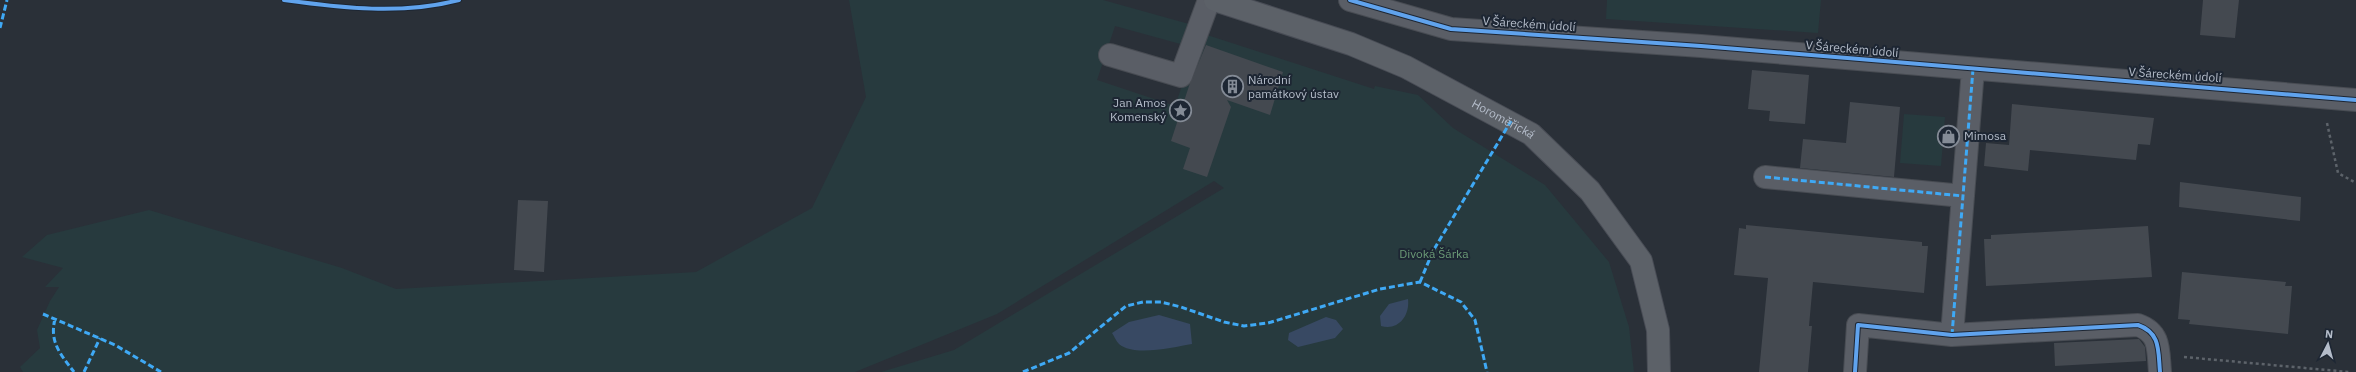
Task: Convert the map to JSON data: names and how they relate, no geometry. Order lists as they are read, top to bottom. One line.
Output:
{"streets":{"main road":["Horoměřická"],"street":["V Šáreckém údolí"]},"parks":["Divoká Šárka"],"places":{"building":["Národní památkový ústav"],"place":["Jan Amos Komenský"],"shop":["Mimosa"]},"north":"top"}
